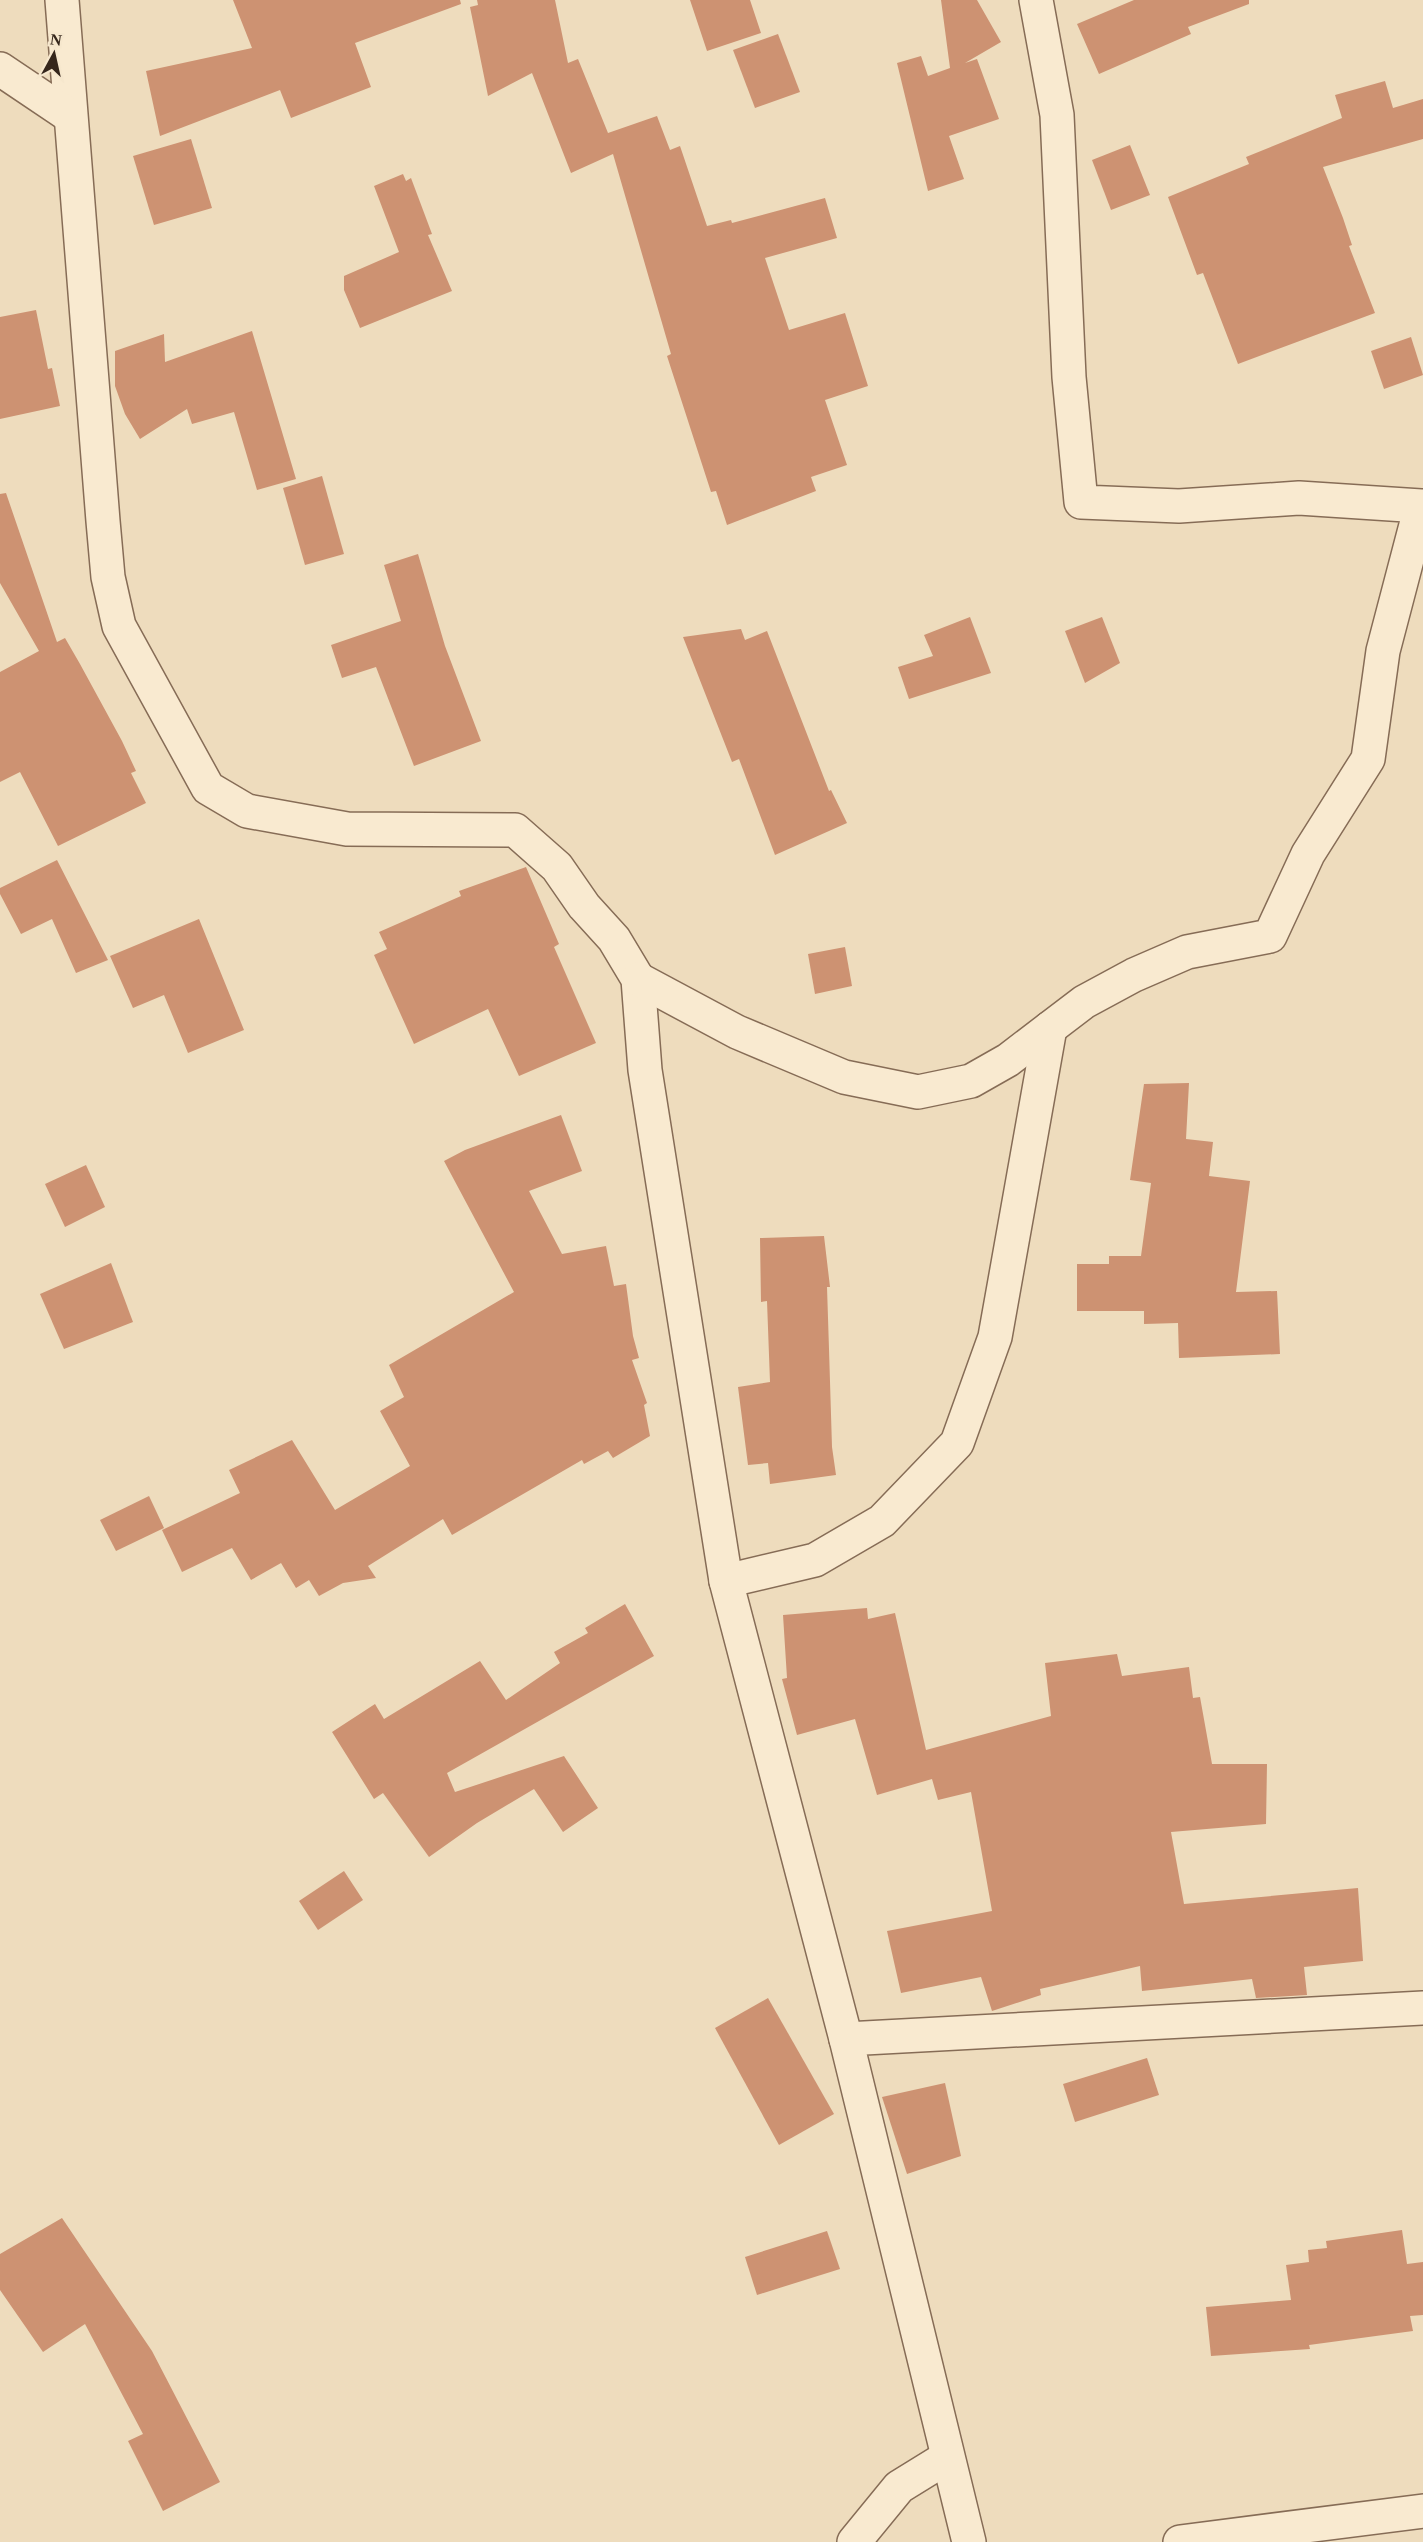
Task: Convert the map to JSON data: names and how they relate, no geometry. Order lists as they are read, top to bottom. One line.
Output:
{"north":"top"}
